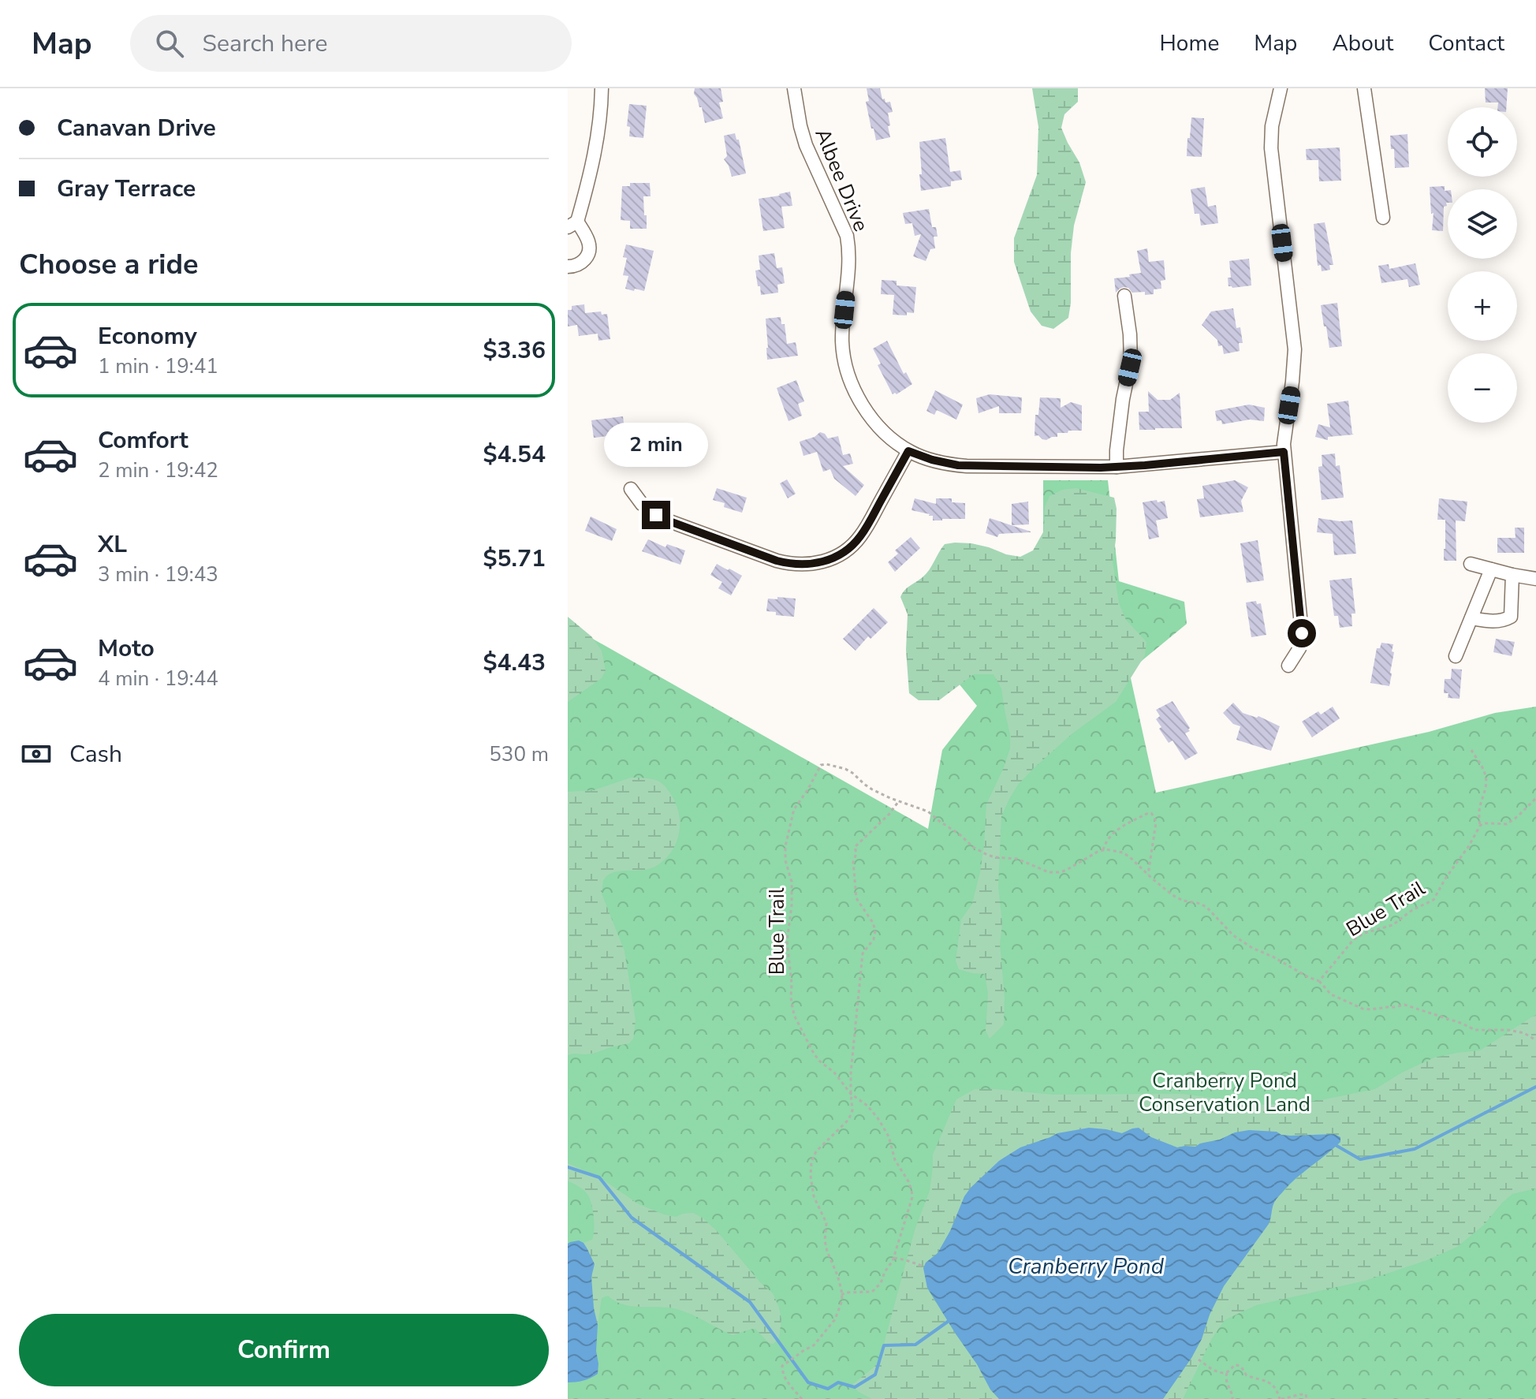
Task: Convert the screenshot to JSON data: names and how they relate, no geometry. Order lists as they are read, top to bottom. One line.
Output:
{"streets":{"street":["Albee Drive"],"path":["Blue Trail"]},"water":["Cranberry Pond"],"parks":["Cranberry Pond Conservation Land"],"page":{"header":"Map","search":"Search here","nav":["Home","Map","About","Contact"],"banner":["Canavan Drive","Gray Terrace"],"map_buttons":["+","−"],"heading":"Choose a ride","list":[{"name":"Economy","note":"1 min · 19:41","value":"$3.36"},{"name":"Comfort","note":"2 min · 19:42","value":"$4.54"},{"name":"XL","note":"3 min · 19:43","value":"$5.71"},{"name":"Moto","note":"4 min · 19:44","value":"$4.43"}],"bubble":"2 min","pay":["Cash","530 m"],"buttons":"Confirm"}}
